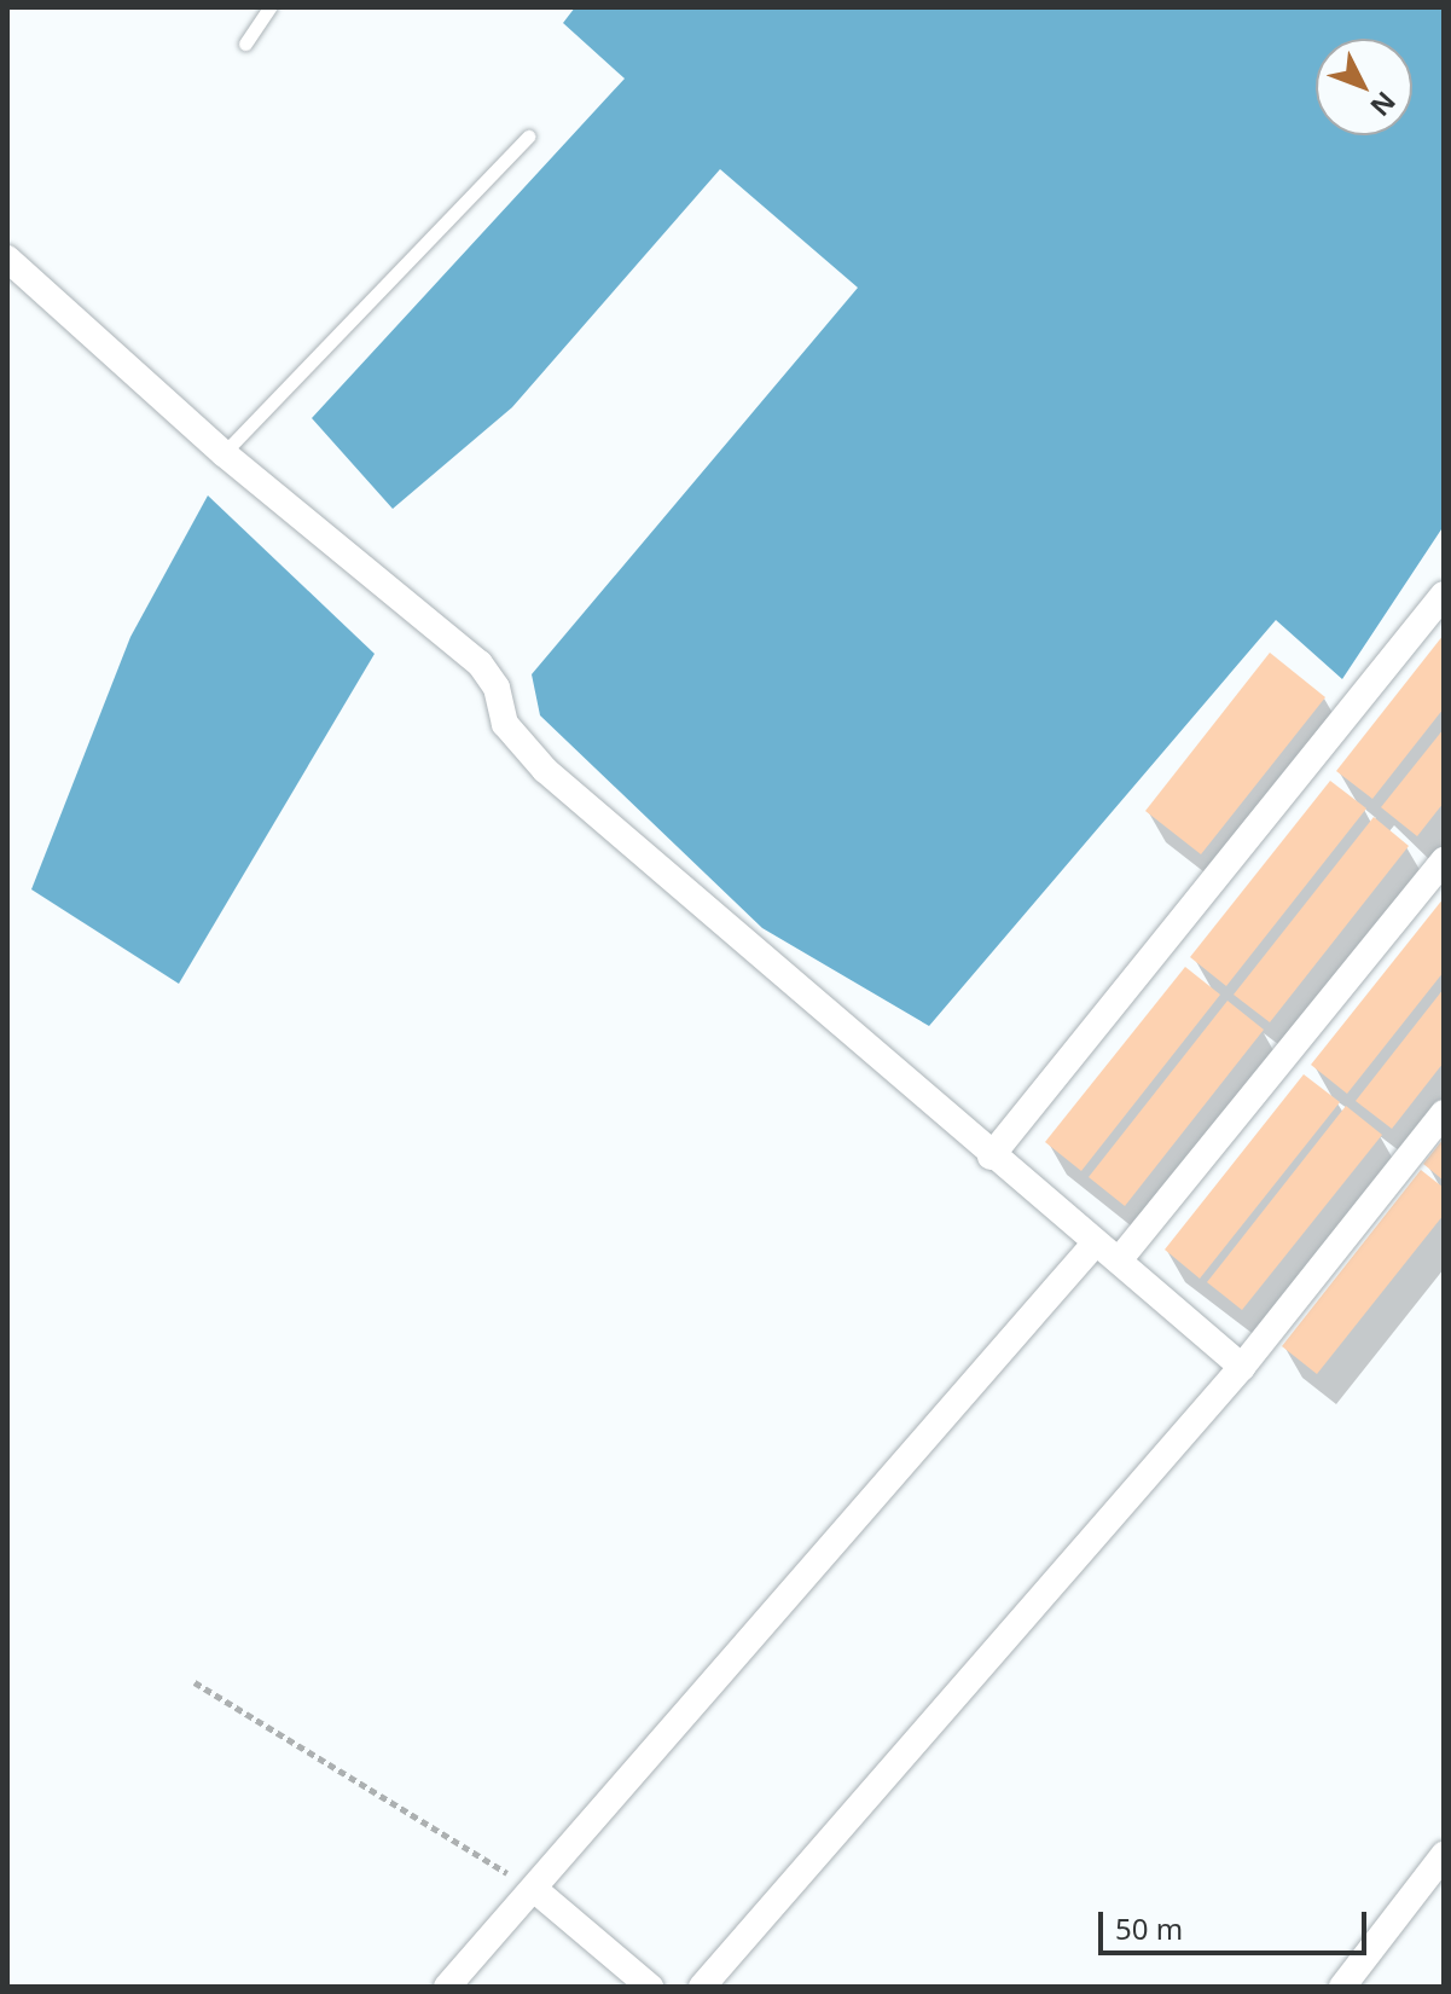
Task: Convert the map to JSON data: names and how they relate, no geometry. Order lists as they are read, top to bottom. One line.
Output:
{"scale_bar":"50 m","north":"bottom right"}
